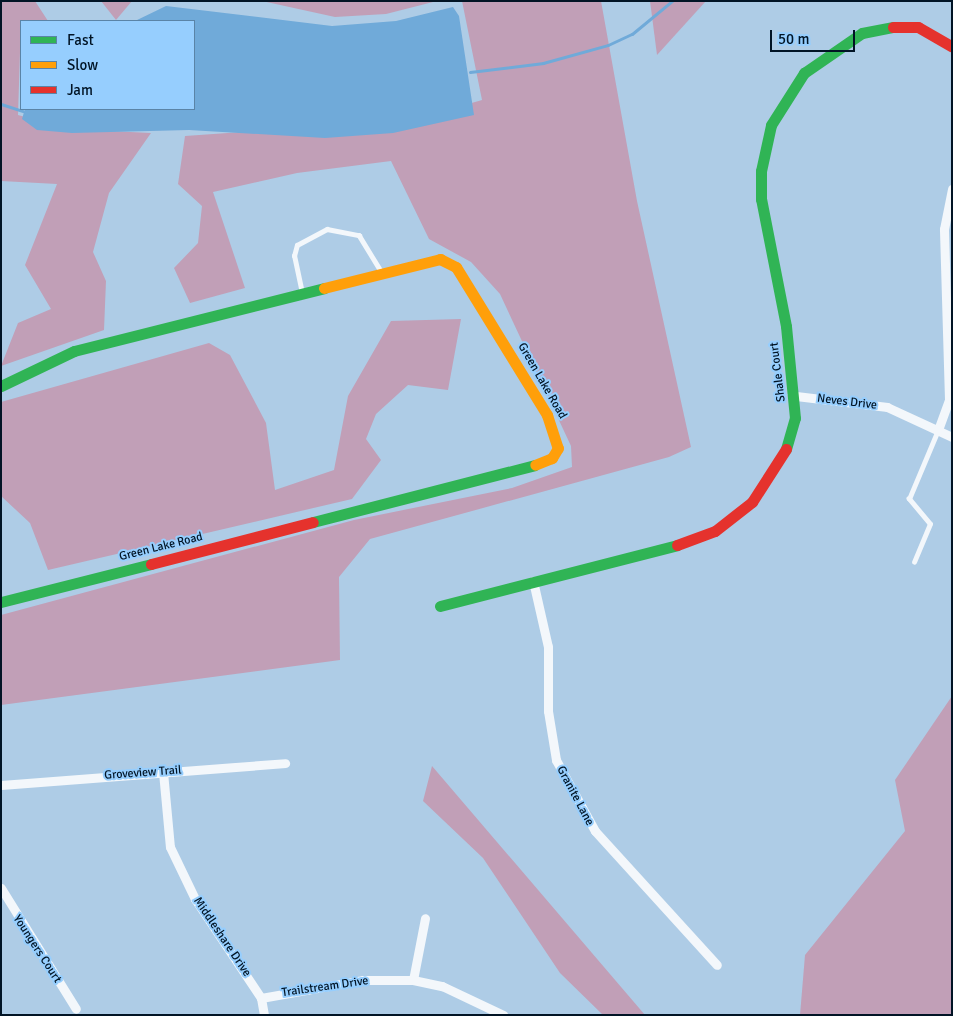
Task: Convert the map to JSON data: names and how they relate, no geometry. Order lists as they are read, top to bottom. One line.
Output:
{"streets":{"street":["Shale Court","Green Lake Road","Neves Drive","Groveview Trail","Granite Lane","Middleshare Drive","Youngers Court","Trailstream Drive"]},"crossings":[["Shale Court","Neves Drive"],["Shale Court","Granite Lane"],["Groveview Trail","Middleshare Drive"],["Middleshare Drive","Trailstream Drive"]],"legend":["Fast","Slow","Jam"],"scale_bar":"50 m"}
